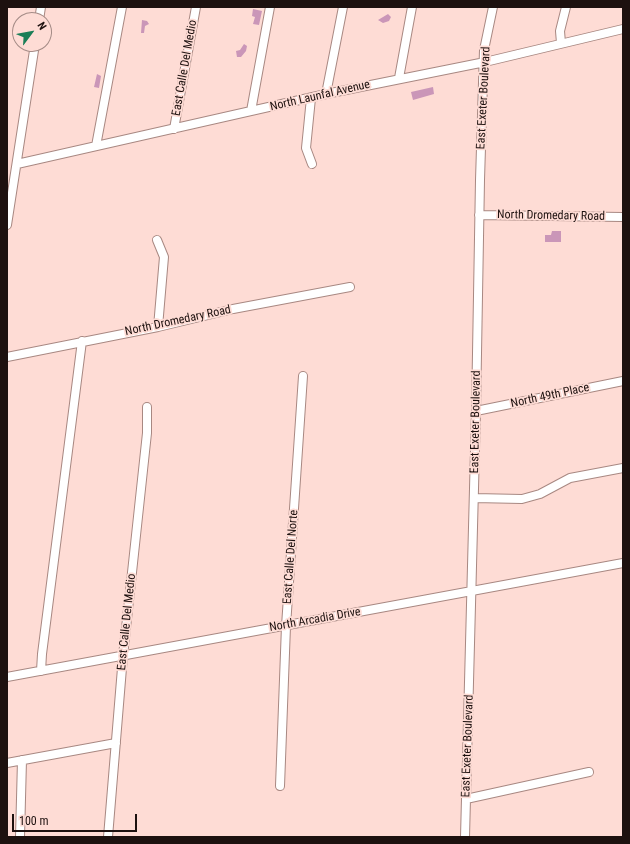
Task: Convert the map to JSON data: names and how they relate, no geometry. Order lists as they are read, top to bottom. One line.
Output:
{"streets":{"street":["East Calle Del Medio","North Launfal Avenue","East Exeter Boulevard","North Dromedary Road","North 49th Place","East Calle Del Norte","North Arcadia Drive"]},"crossings":[["East Calle Del Medio","North Launfal Avenue"],["East Calle Del Medio","North Arcadia Drive"],["North Launfal Avenue","East Exeter Boulevard"],["East Exeter Boulevard","North Dromedary Road"],["East Exeter Boulevard","North 49th Place"],["East Exeter Boulevard","North Arcadia Drive"],["East Calle Del Norte","North Arcadia Drive"]],"scale_bar":"100 m","north":"top right"}
